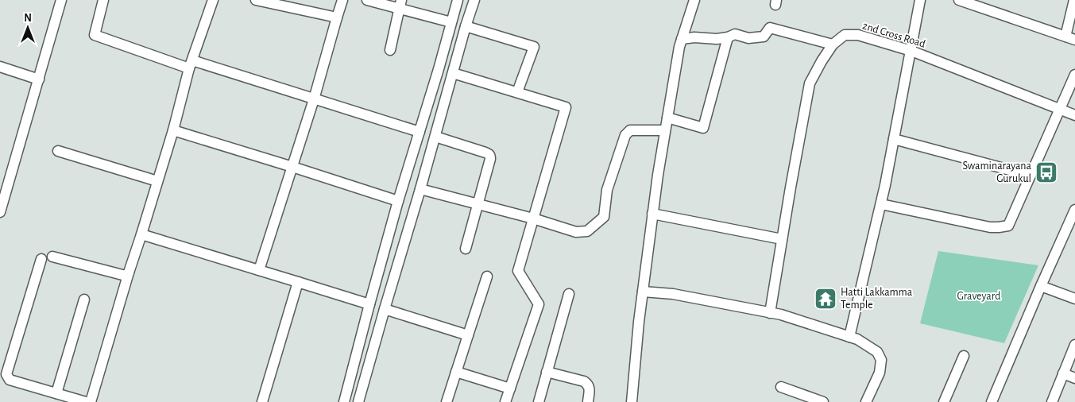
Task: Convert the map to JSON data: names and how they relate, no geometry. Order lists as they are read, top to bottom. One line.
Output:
{"streets":{"street":["2nd Cross Road"]},"parks":["Graveyard"],"places":{"bus stop":["Swaminarayana Gurukul"],"temple":["Hatti Lakkamma Temple"]},"north":"top"}
